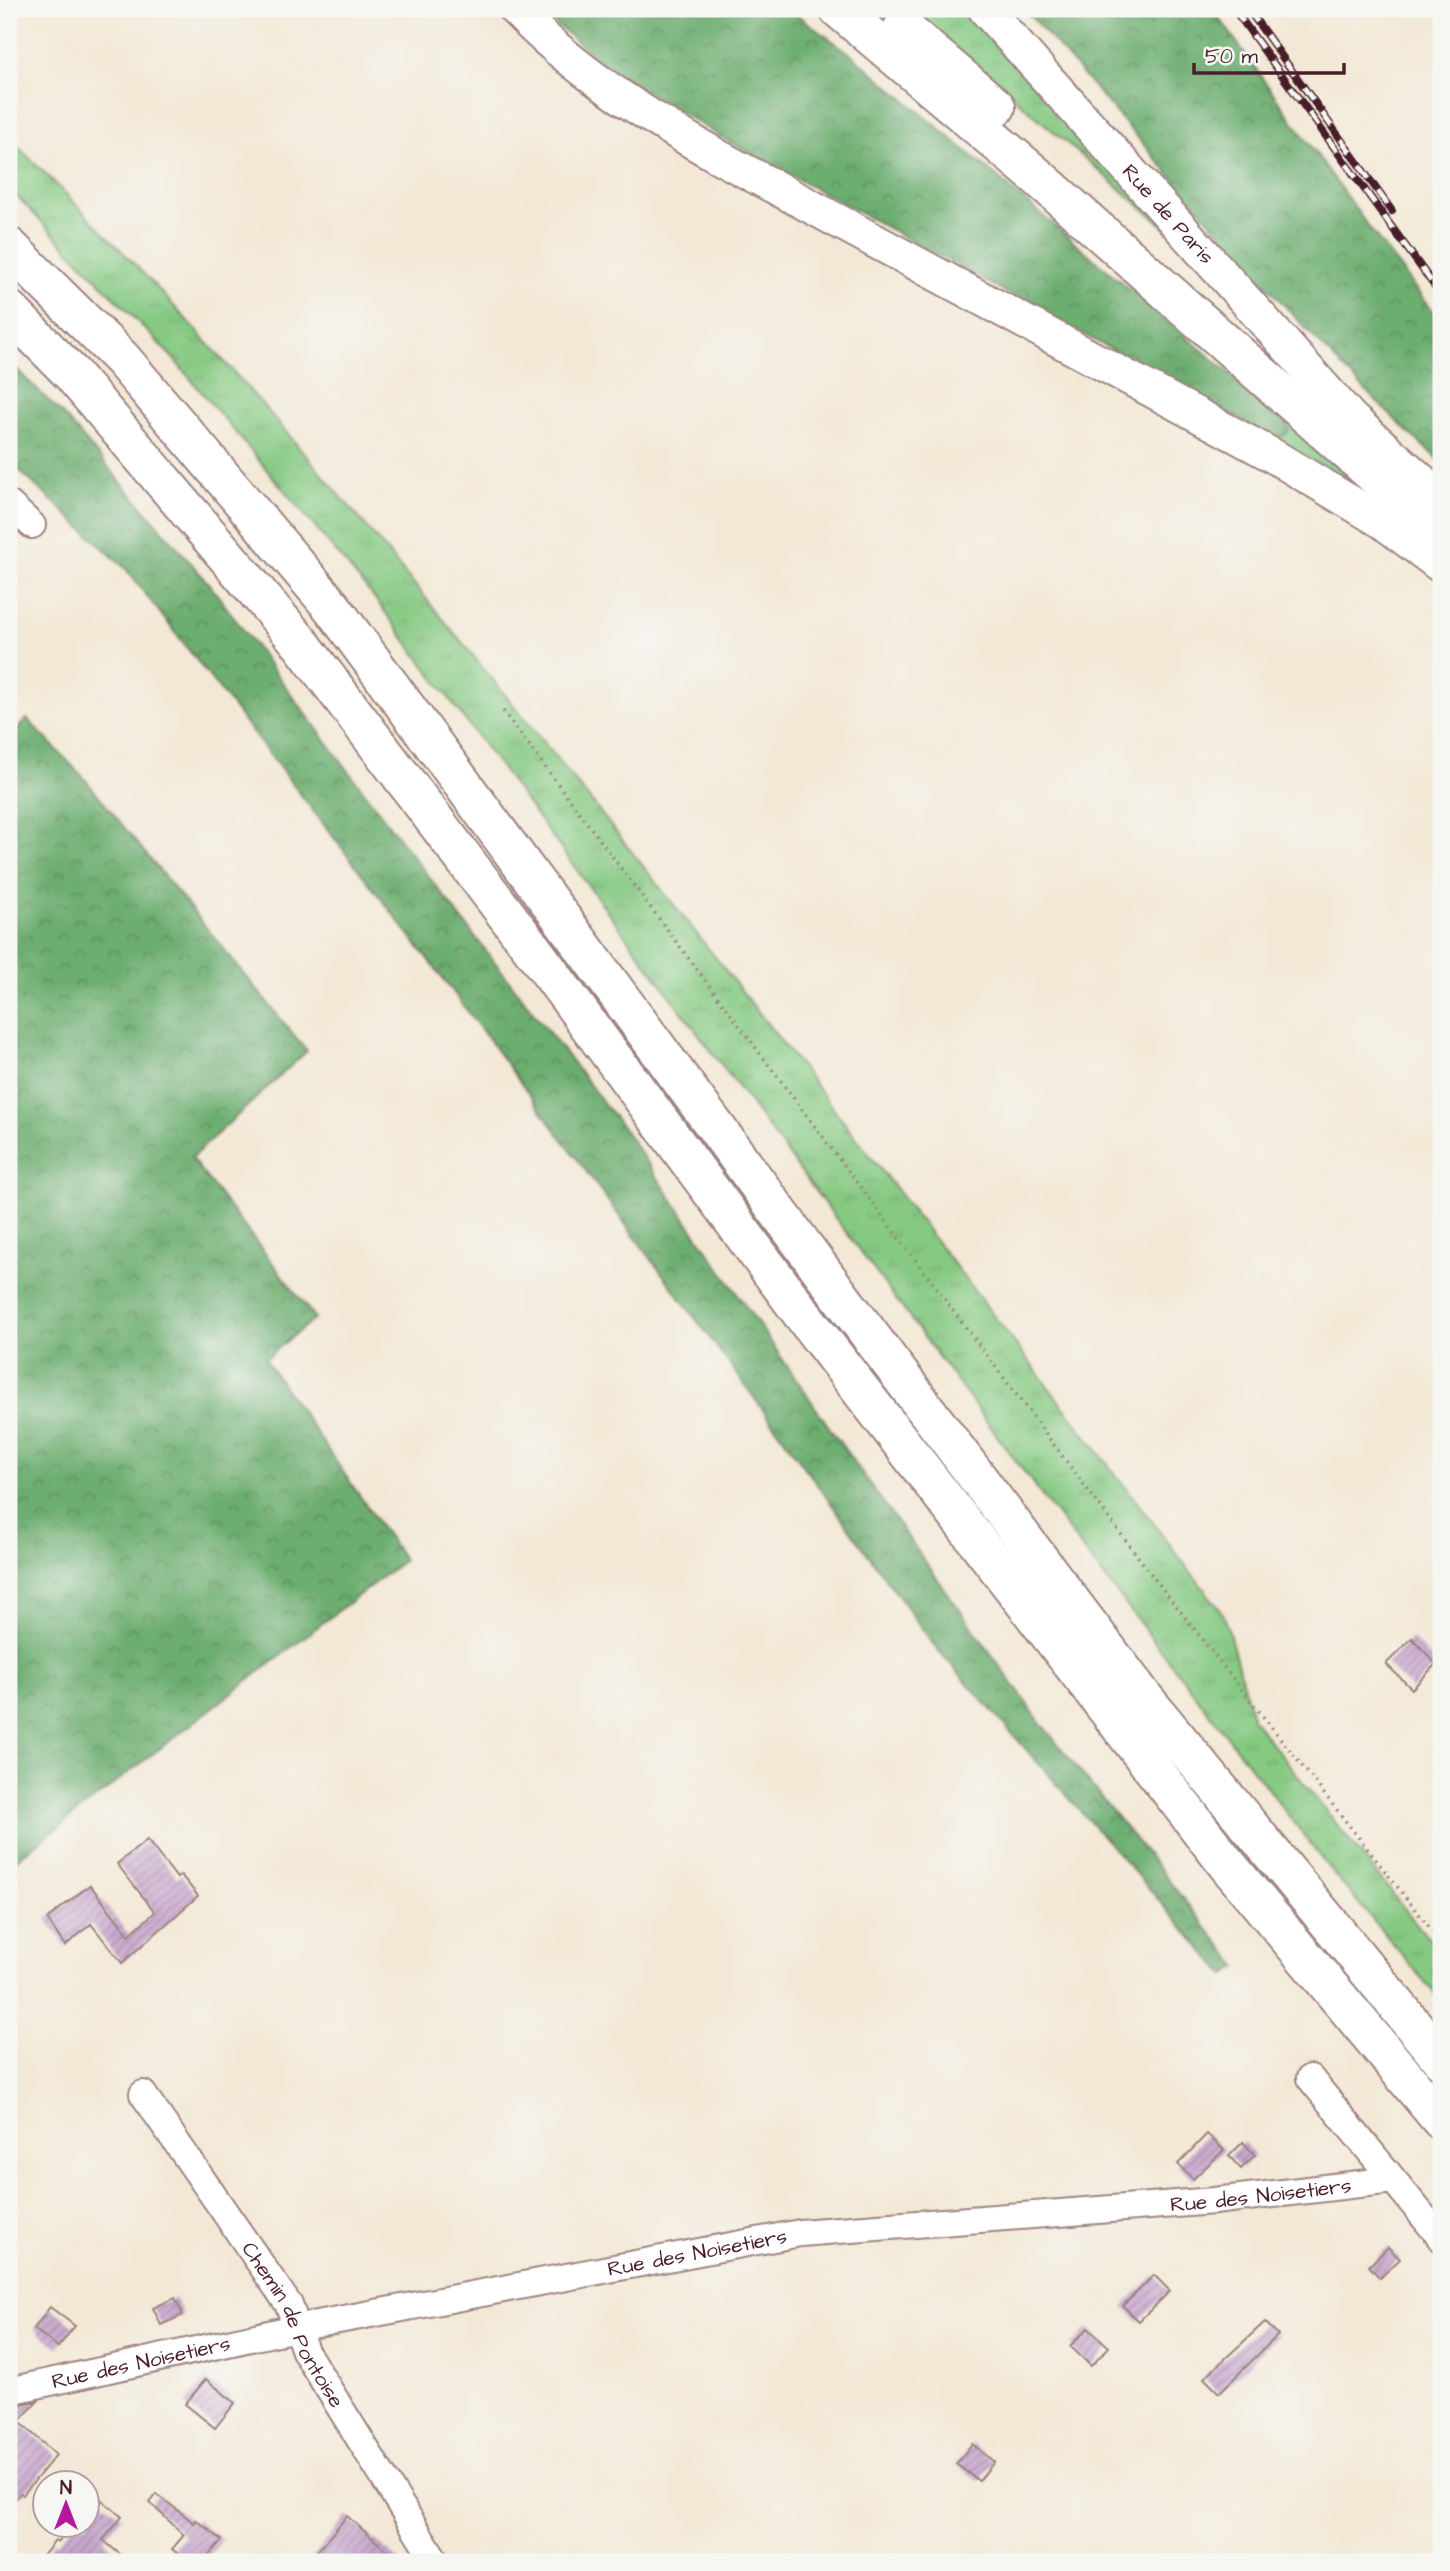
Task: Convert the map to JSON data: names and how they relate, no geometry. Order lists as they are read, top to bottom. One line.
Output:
{"streets":{"main road":["Rue de Paris"],"street":["Rue des Noisetiers","Chemin de Pontoise"]},"crossings":[["Rue des Noisetiers","Chemin de Pontoise"]],"scale_bar":"50 m","north":"top"}
